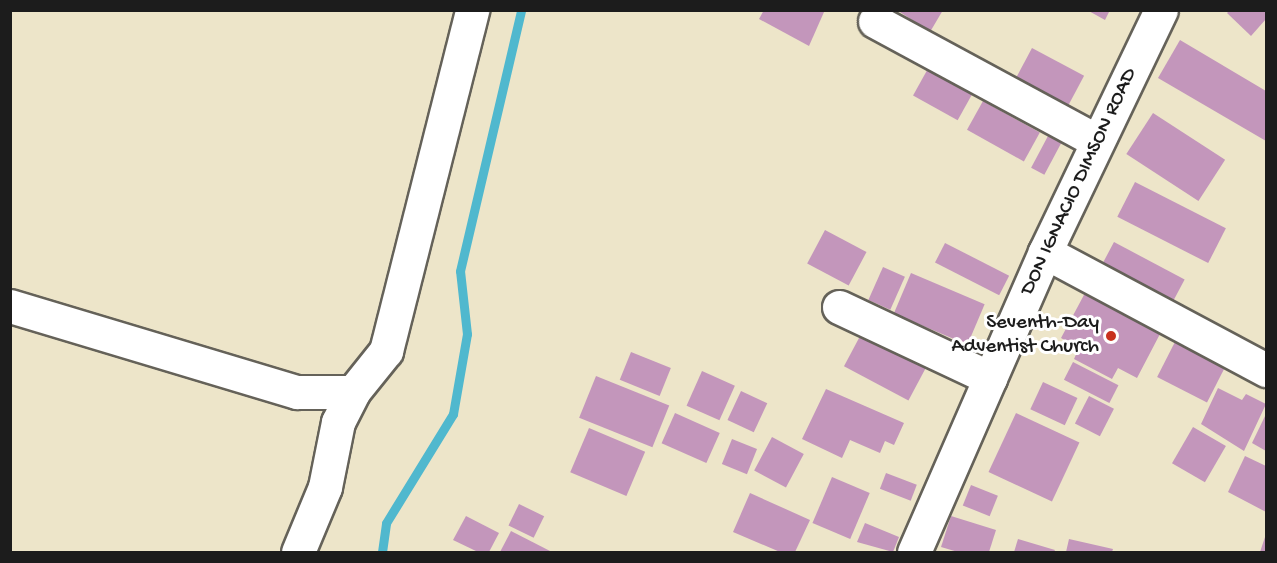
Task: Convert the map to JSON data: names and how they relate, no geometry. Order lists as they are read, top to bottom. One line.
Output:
{"streets":{"street":["DON IGNACIO DIMSON ROAD"]},"places":["Seventh-Day Adventist Church"]}
